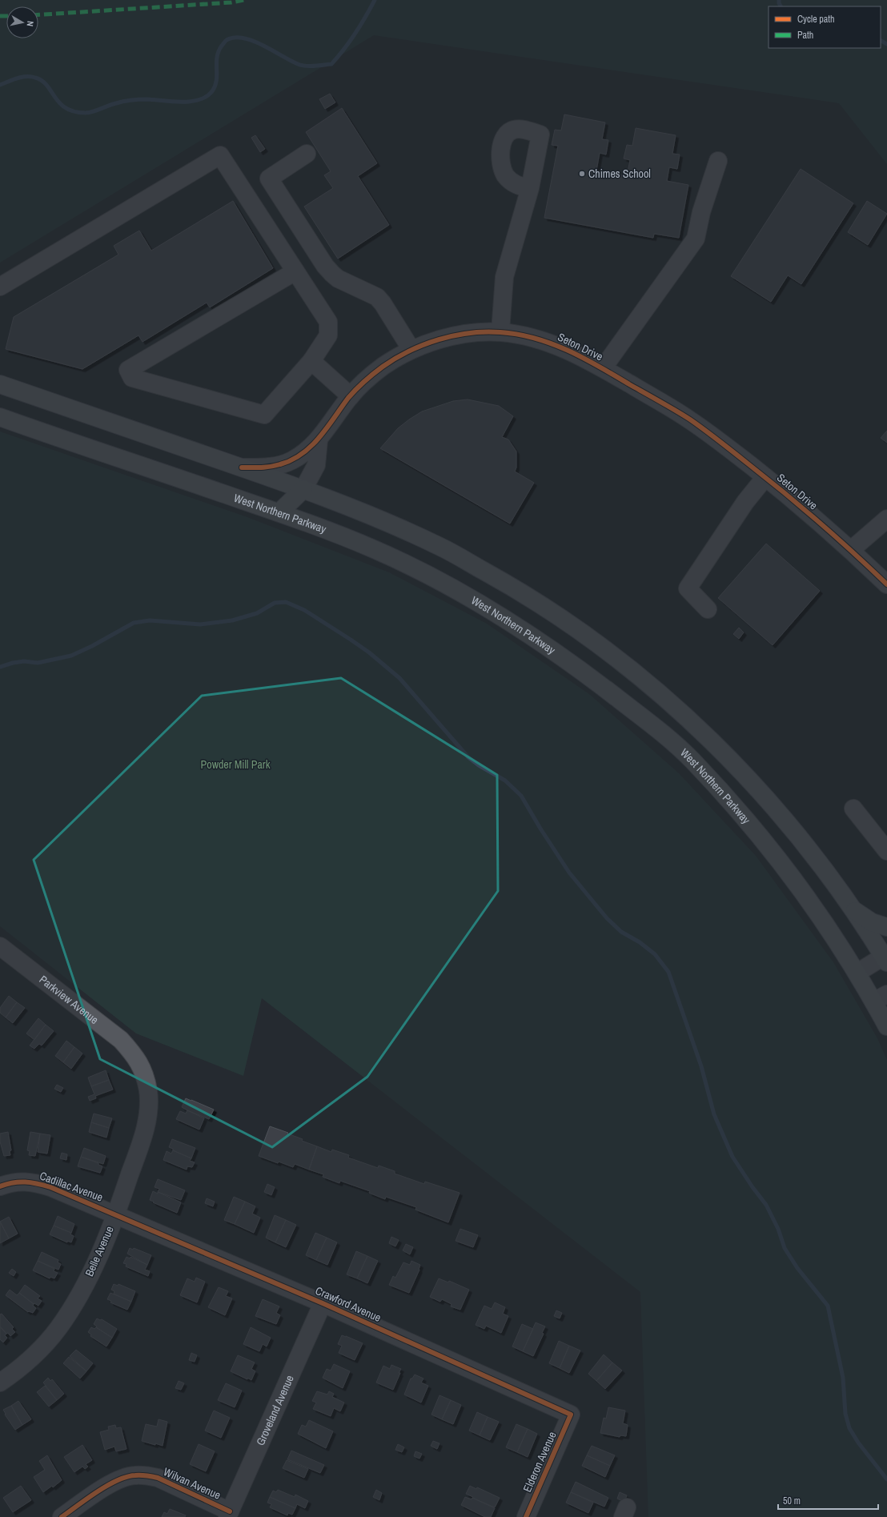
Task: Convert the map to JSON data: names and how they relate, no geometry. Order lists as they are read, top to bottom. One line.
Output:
{"streets":{"main road":["West Northern Parkway"],"street":["Seton Drive","Parkview Avenue","Cadillac Avenue","Belle Avenue","Crawford Avenue","Groveland Avenue","Elderon Avenue","Wilvan Avenue"]},"crossings":[["Parkview Avenue","Belle Avenue"],["Cadillac Avenue","Belle Avenue"],["Cadillac Avenue","Crawford Avenue"],["Belle Avenue","Crawford Avenue"],["Crawford Avenue","Groveland Avenue"],["Crawford Avenue","Elderon Avenue"],["Groveland Avenue","Wilvan Avenue"]],"parks":["Powder Mill Park"],"places":["Chimes School"],"legend":["Cycle path","Path"],"scale_bar":"50 m","north":"right"}
